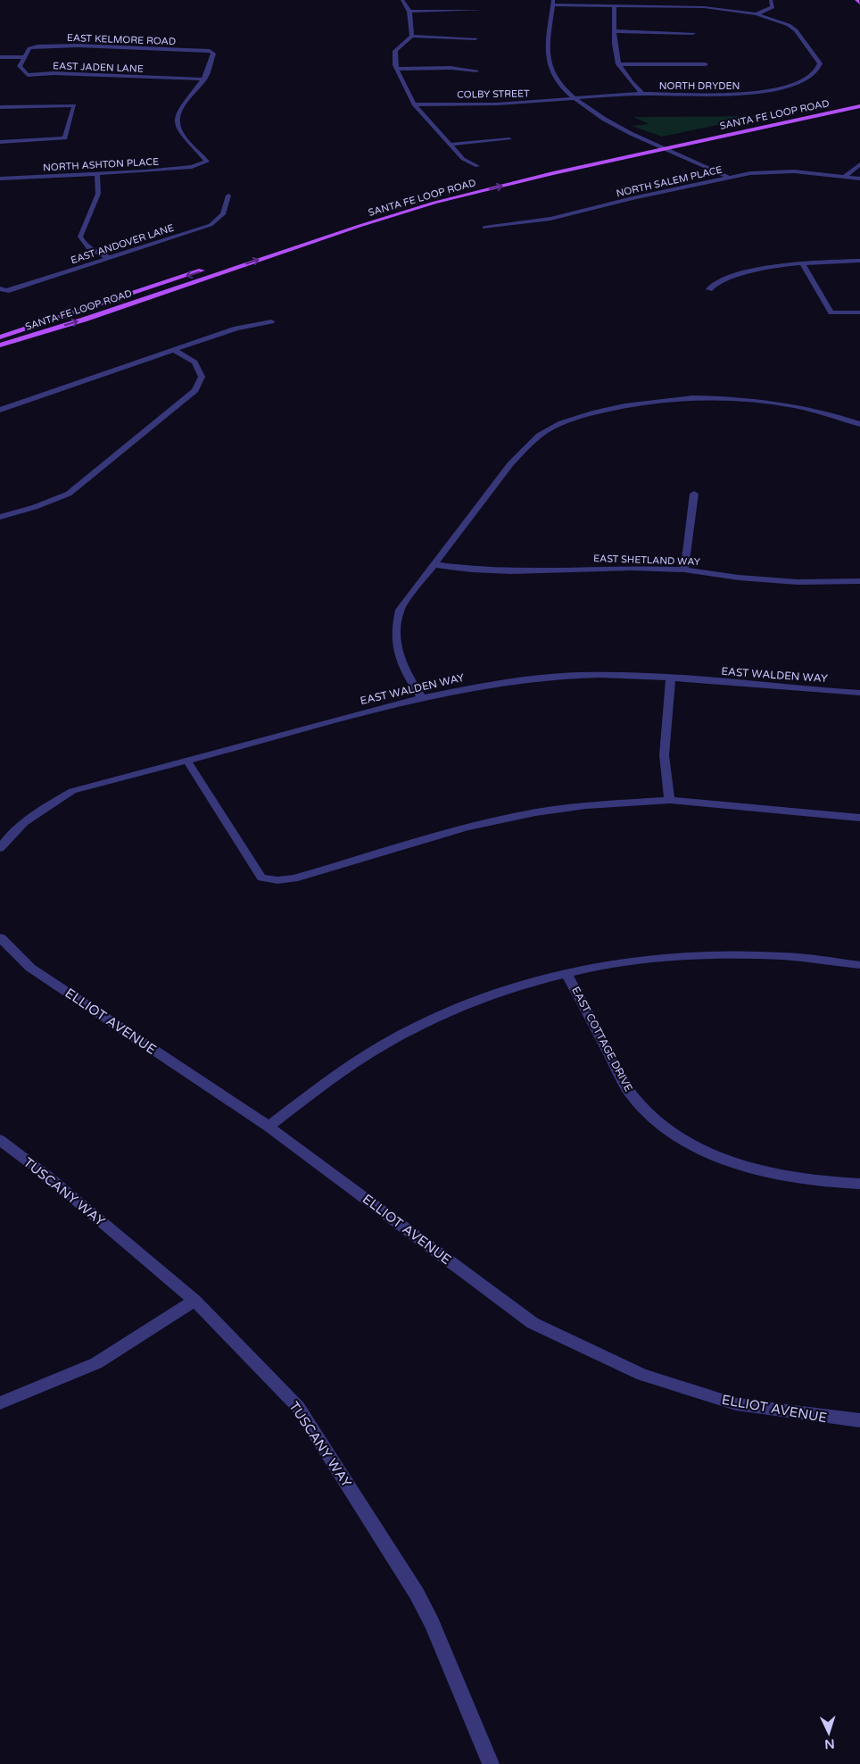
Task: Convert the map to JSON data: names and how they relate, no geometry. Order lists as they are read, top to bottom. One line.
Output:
{"streets":{"main road":["SANTA FE LOOP ROAD"],"street":["EAST KELMORE ROAD","EAST JADEN LANE","NORTH DRYDEN","COLBY STREET","NORTH ASHTON PLACE","NORTH SALEM PLACE","EAST ANDOVER LANE","EAST SHETLAND WAY","EAST WALDEN WAY","ELLIOT AVENUE","EAST COTTAGE DRIVE","TUSCANY WAY"]},"crossings":[["EAST KELMORE ROAD","EAST JADEN LANE"],["EAST KELMORE ROAD","NORTH ASHTON PLACE"],["EAST JADEN LANE","NORTH ASHTON PLACE"],["NORTH DRYDEN","COLBY STREET"]],"north":"bottom"}
